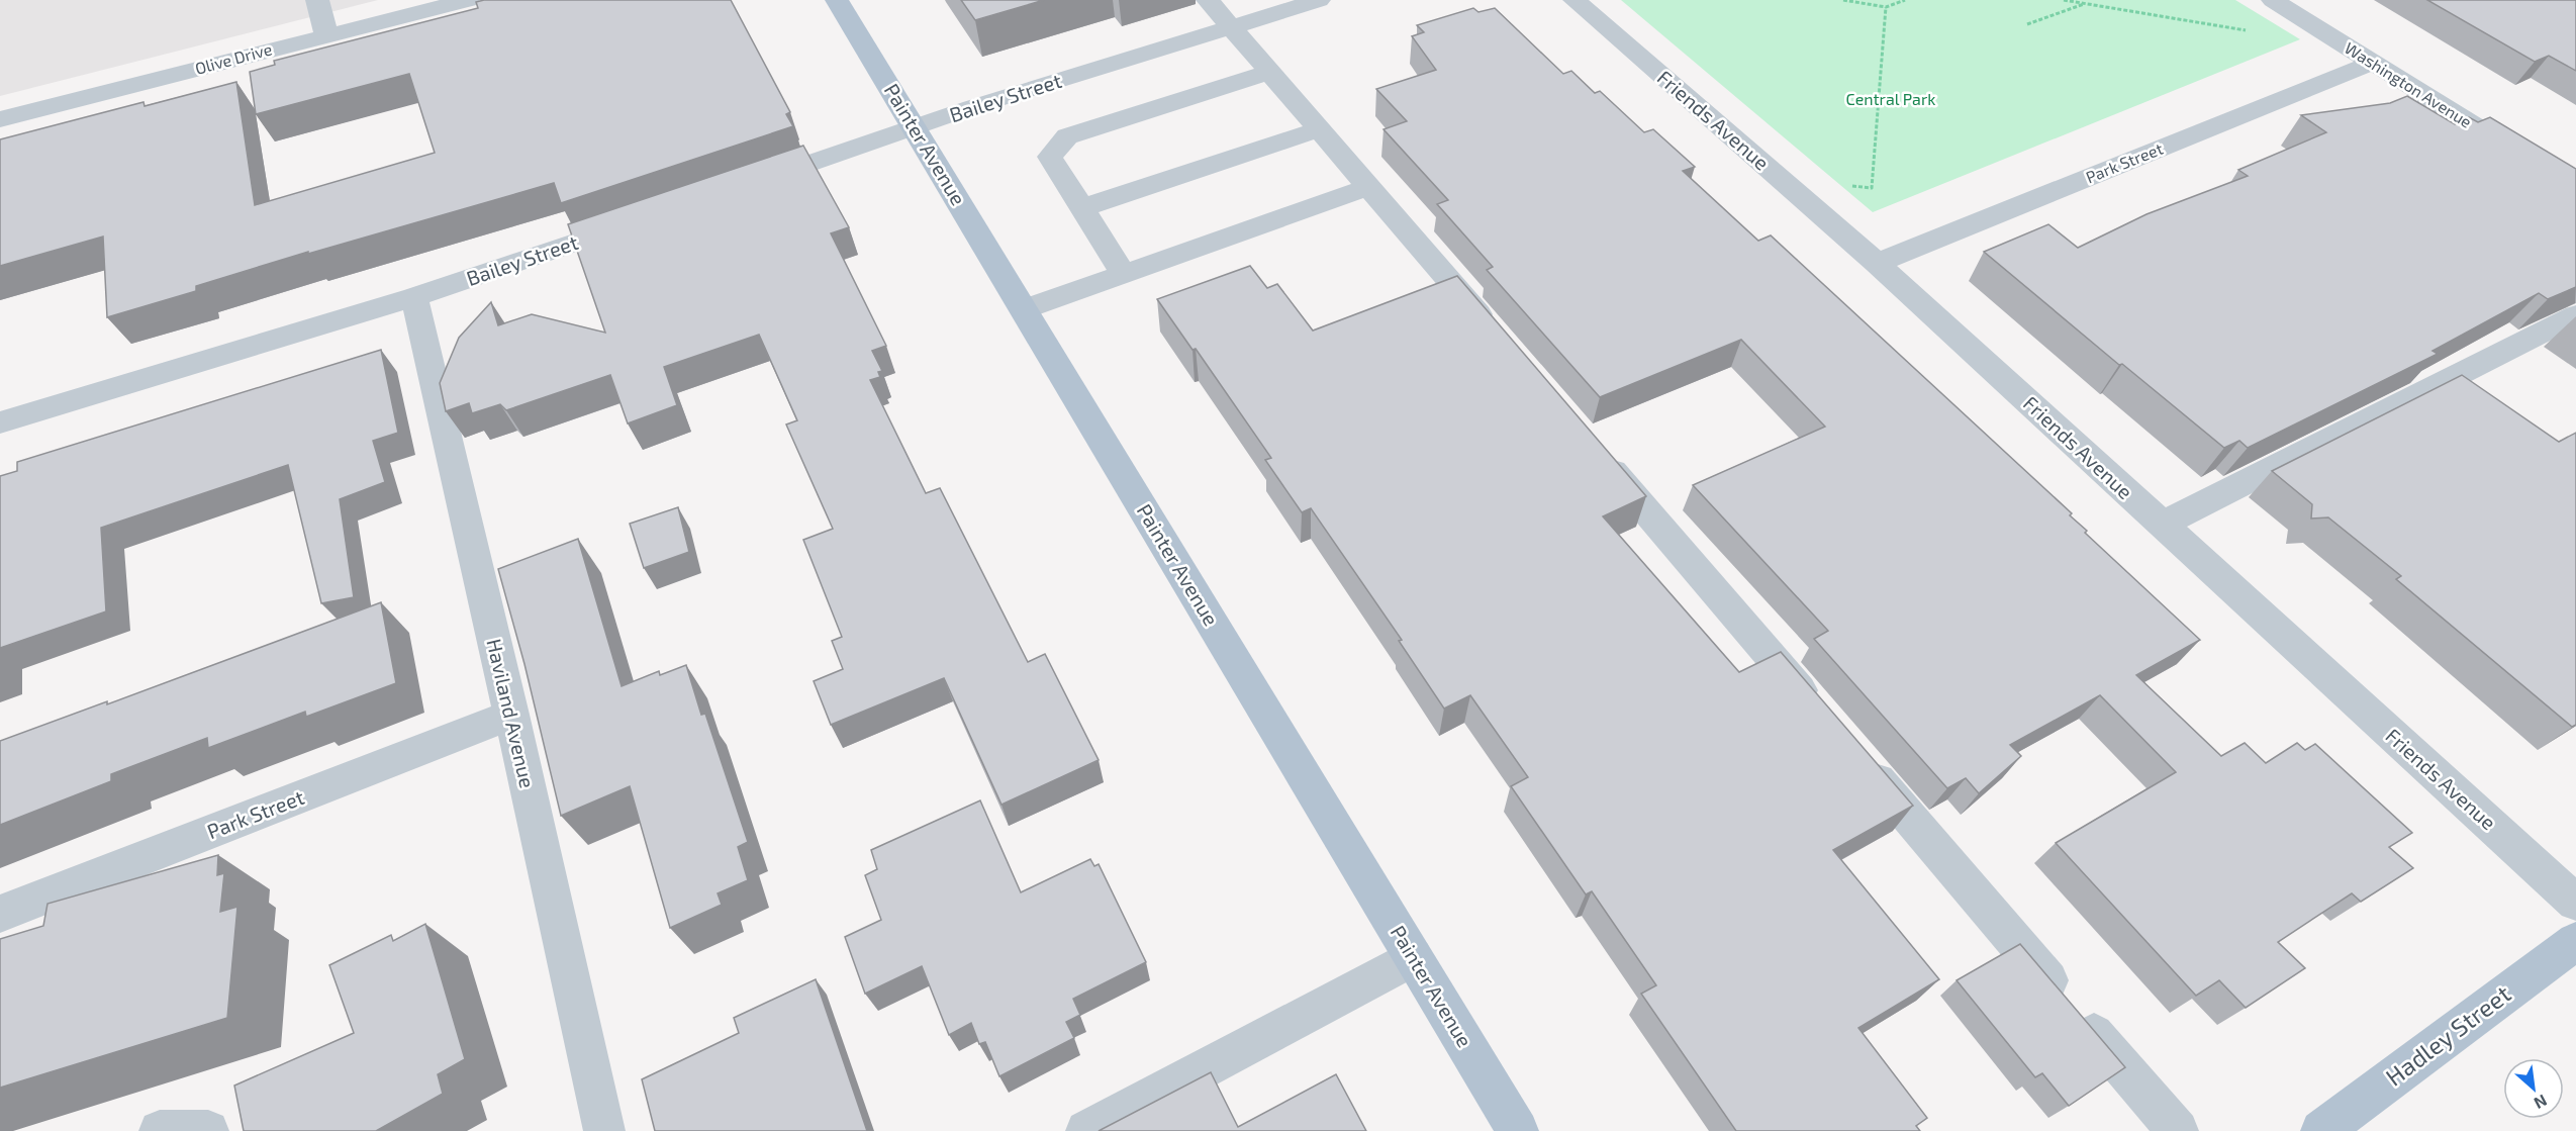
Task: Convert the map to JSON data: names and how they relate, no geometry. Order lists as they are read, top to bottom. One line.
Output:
{"streets":{"main road":["Painter Avenue","Hadley Street"],"street":["Olive Drive","Washington Avenue","Bailey Street","Friends Avenue","Park Street","Haviland Avenue"]},"crossings":[["Washington Avenue","Park Street"],["Bailey Street","Painter Avenue"],["Bailey Street","Haviland Avenue"],["Friends Avenue","Park Street"],["Park Street","Haviland Avenue"]],"parks":["Central Park"],"north":"bottom right"}
